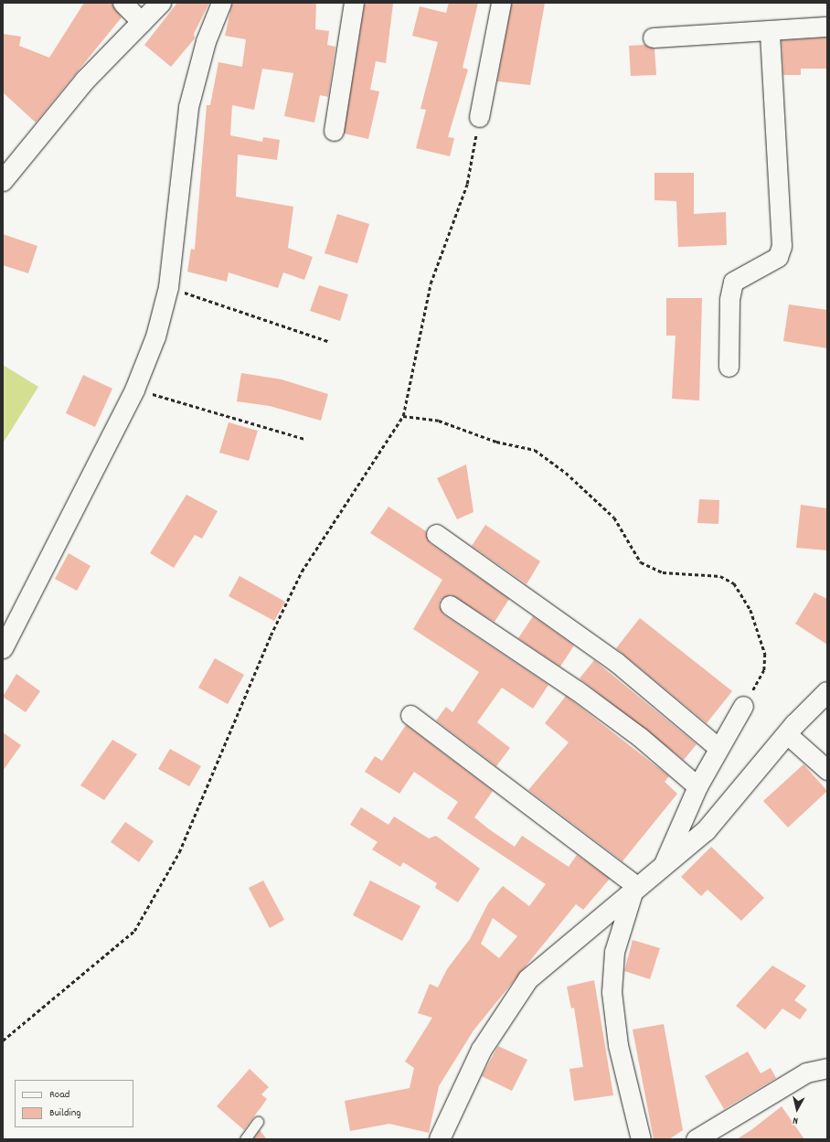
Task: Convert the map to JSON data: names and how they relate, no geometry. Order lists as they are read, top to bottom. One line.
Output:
{"legend":["Road","Building"],"north":"bottom"}
